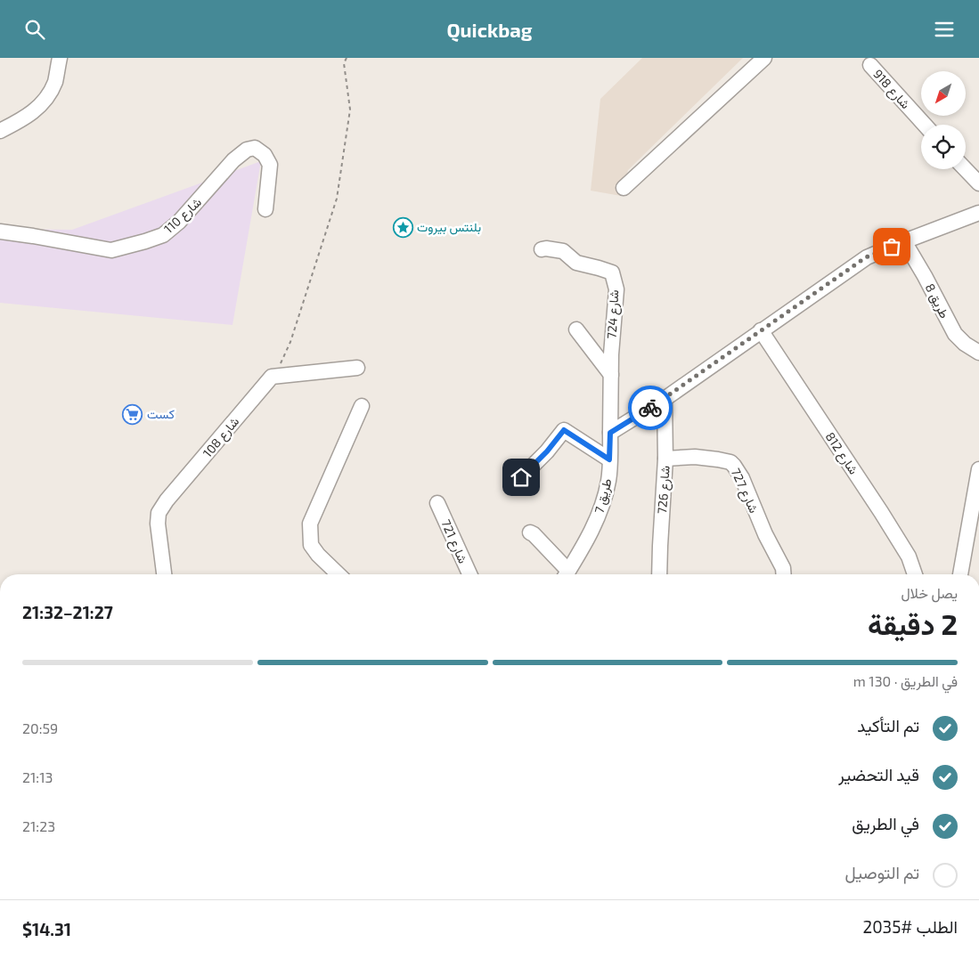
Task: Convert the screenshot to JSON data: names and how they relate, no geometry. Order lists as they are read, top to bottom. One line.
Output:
{"streets":{"street":["شارع 918","شارع 110","طريق 8","شارع 724","شارع 108","شارع 812","شارع 726","شارع 727","7 طريق","شارع 721"]},"crossings":[["شارع 724","7 طريق"],["شارع 726","شارع 727"]],"places":{"place":["بلنتس بيروت"],"supermarket":["كست"]},"north":"bottom left","page":{"header":"Quickbag","heading":["2 دقيقة","يصل خلال","21:27–21:32"],"panel":["الطلب #2035","$14.31"],"bar":"في الطريق · 130 m","list":[["تم التأكيد","20:59"],["قيد التحضير","21:13"],["في الطريق","21:23"],"تم التوصيل"]}}
